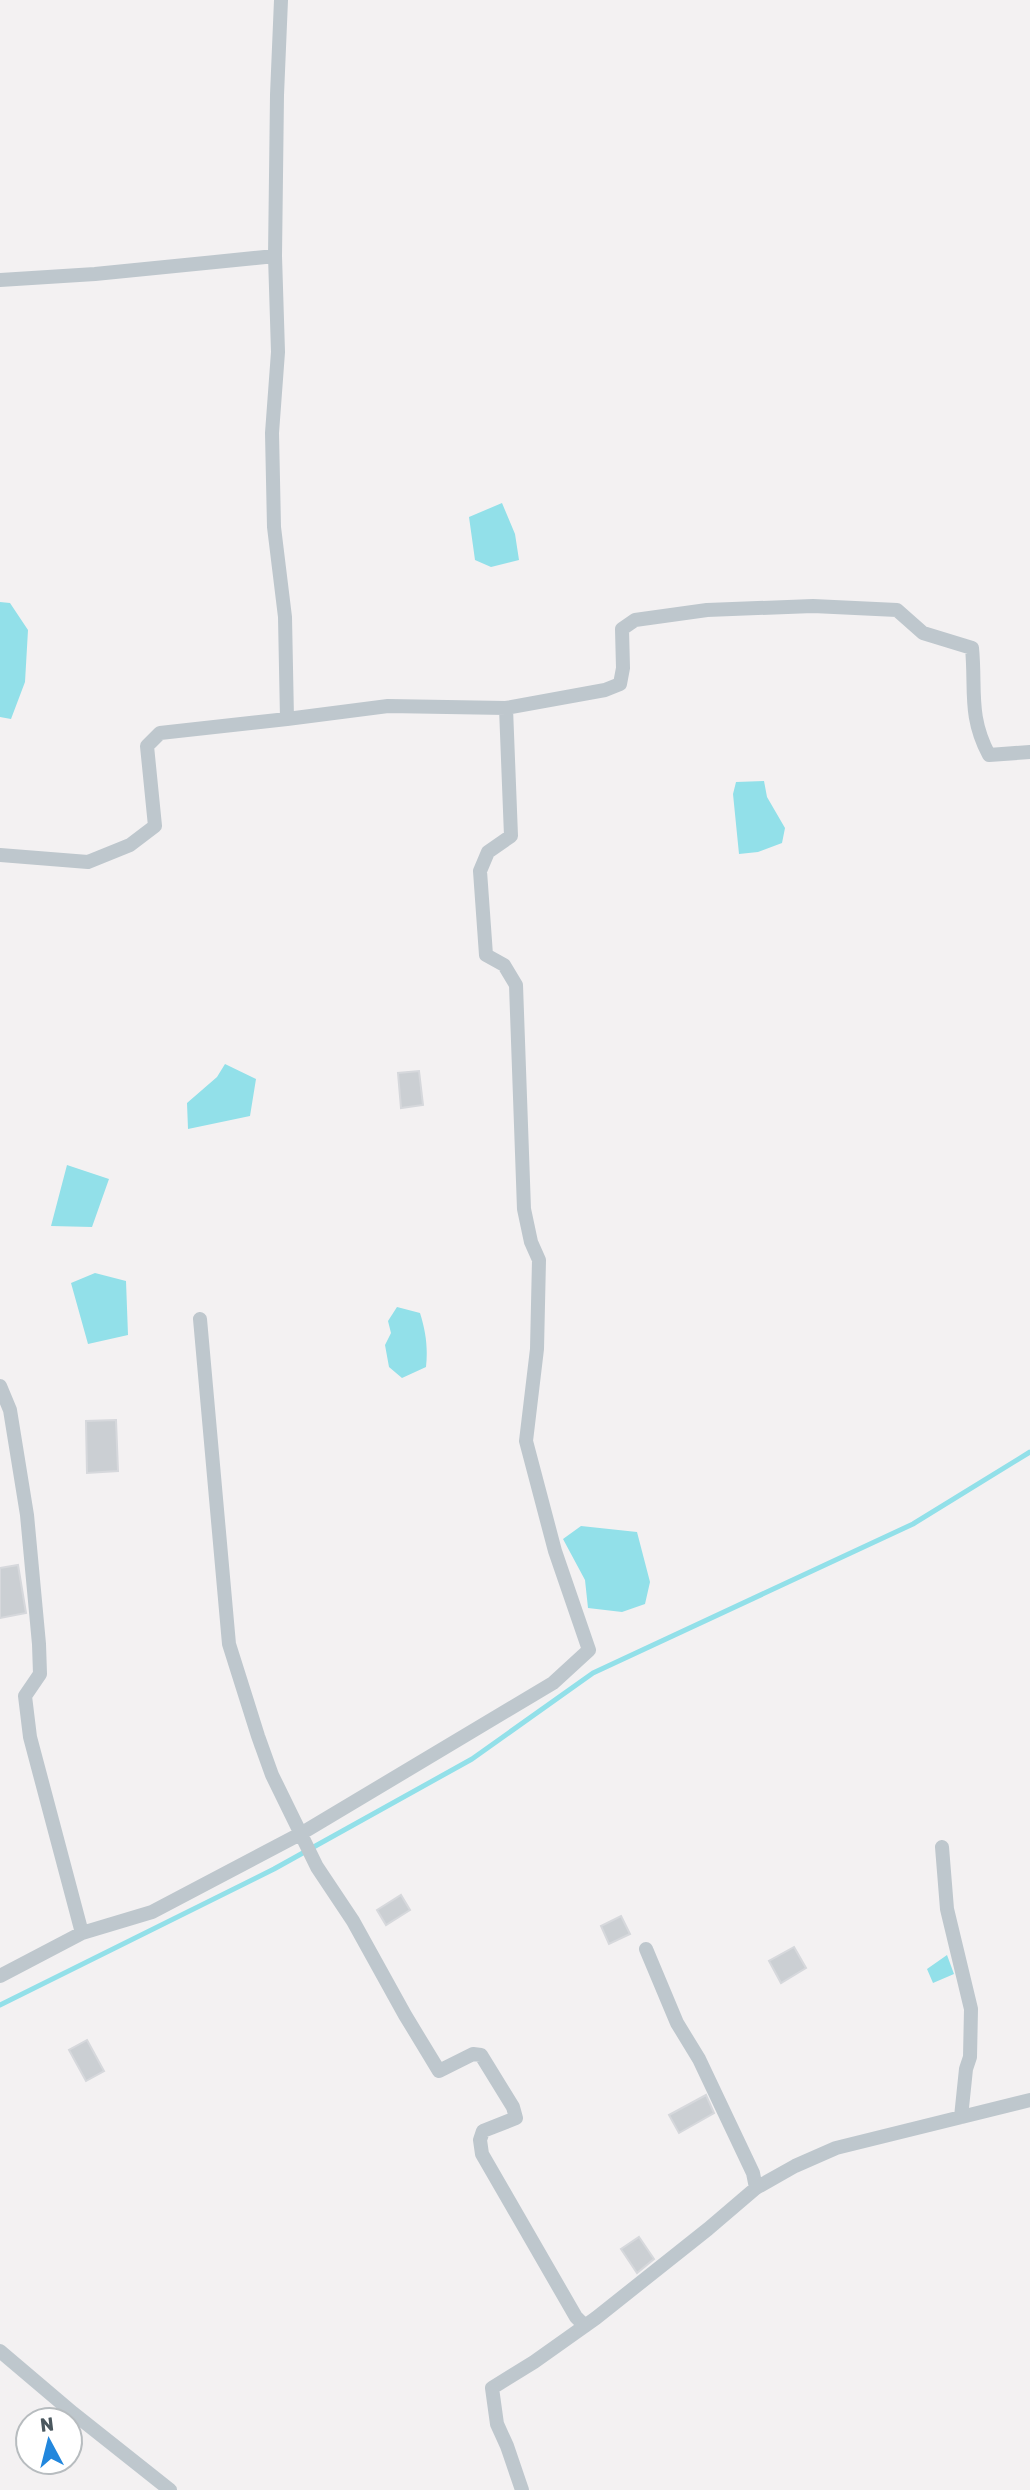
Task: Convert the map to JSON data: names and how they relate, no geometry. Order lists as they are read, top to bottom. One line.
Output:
{"north":"top"}
